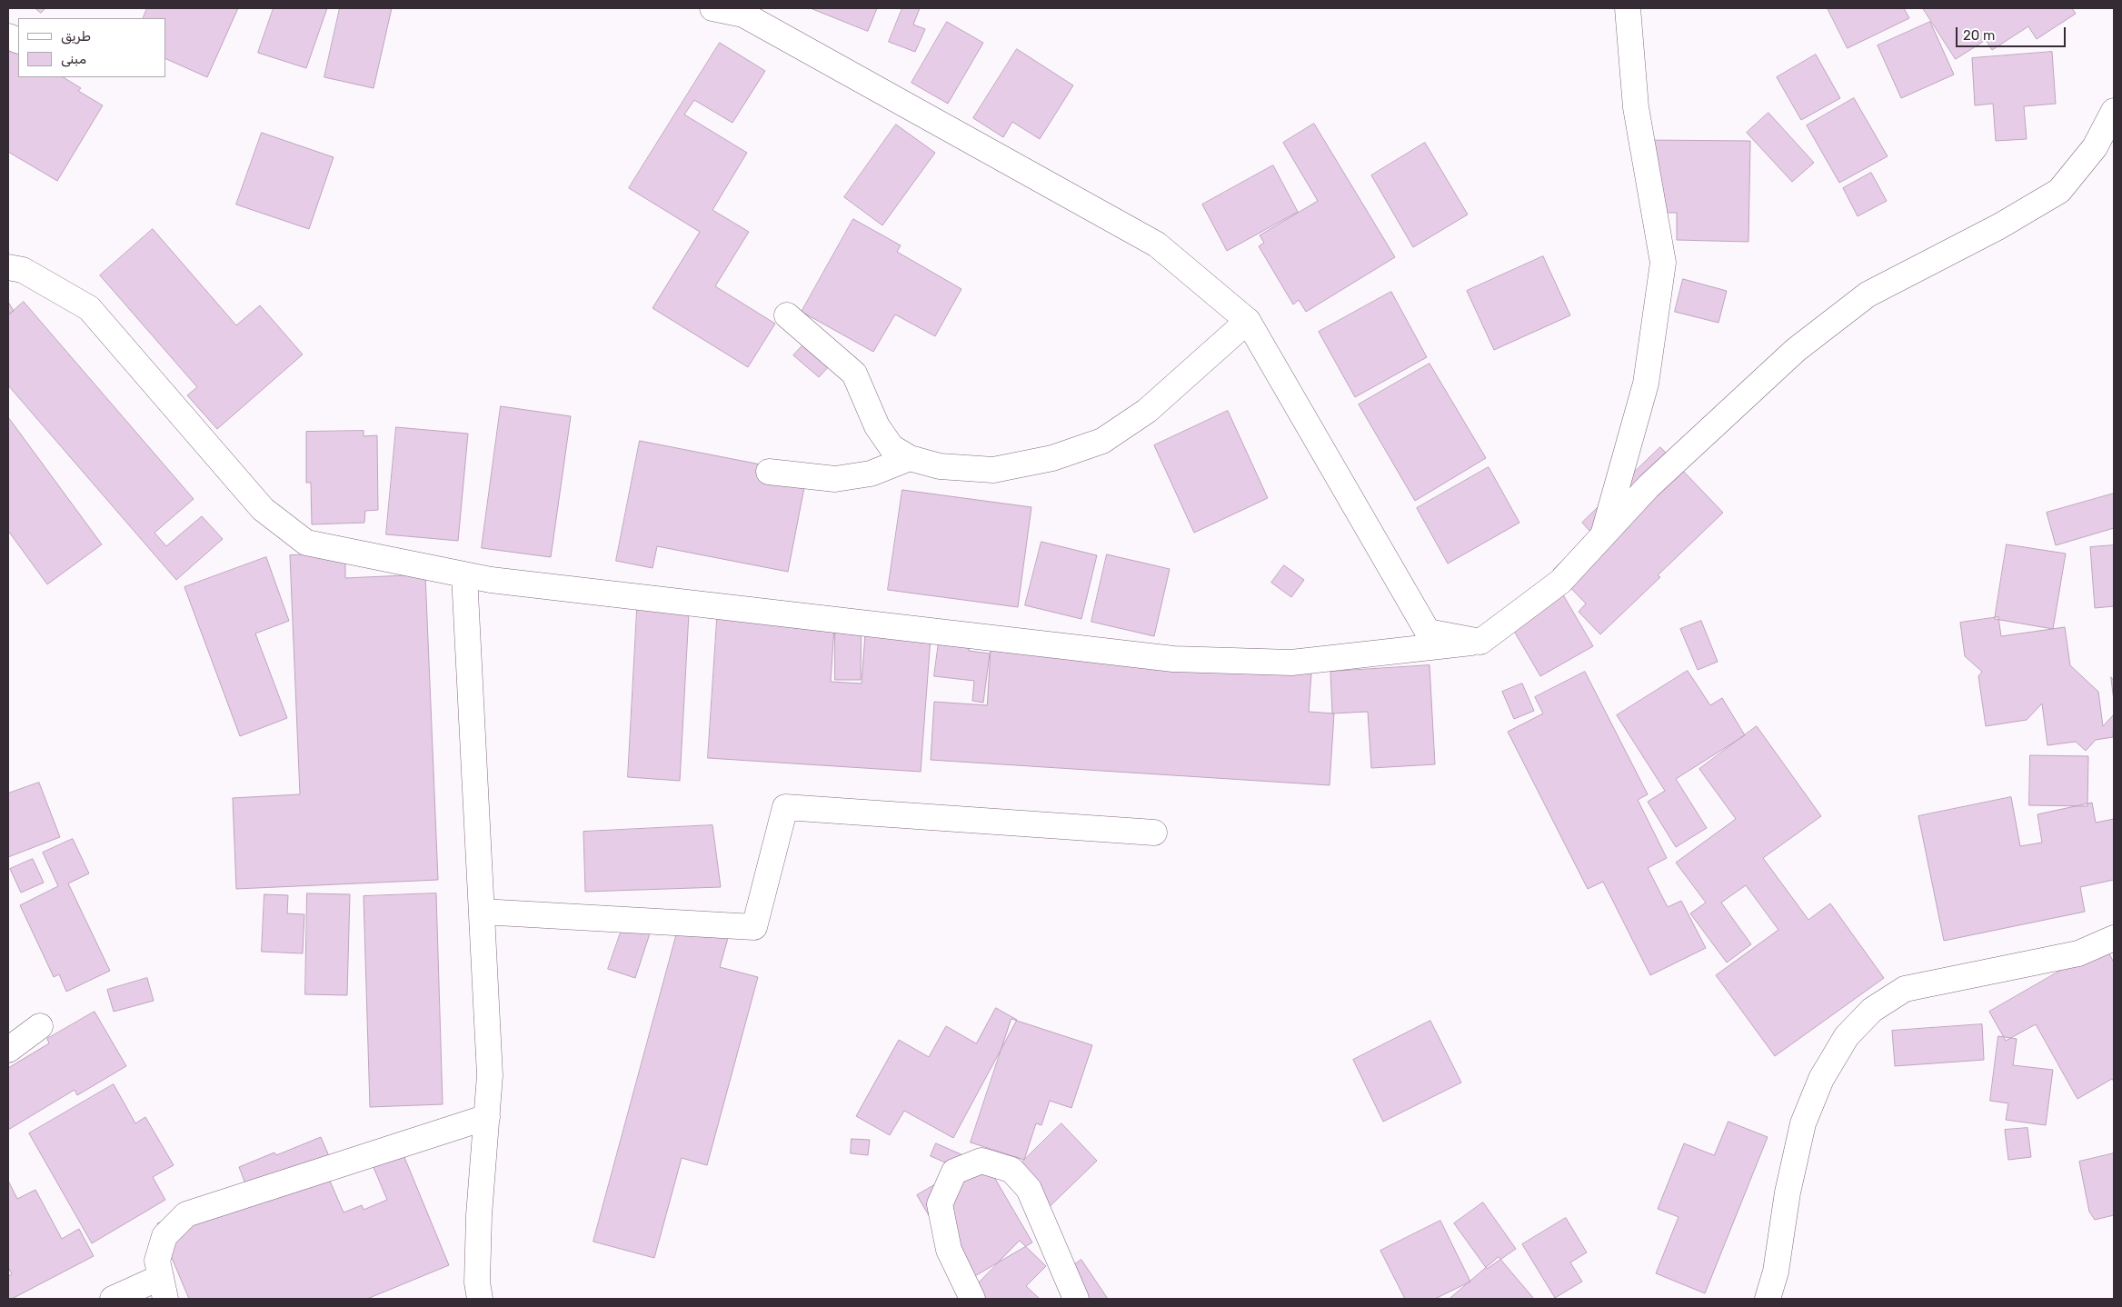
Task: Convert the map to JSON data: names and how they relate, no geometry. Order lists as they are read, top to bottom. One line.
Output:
{"legend":["طريق","مبنى"],"scale_bar":"20 m"}
